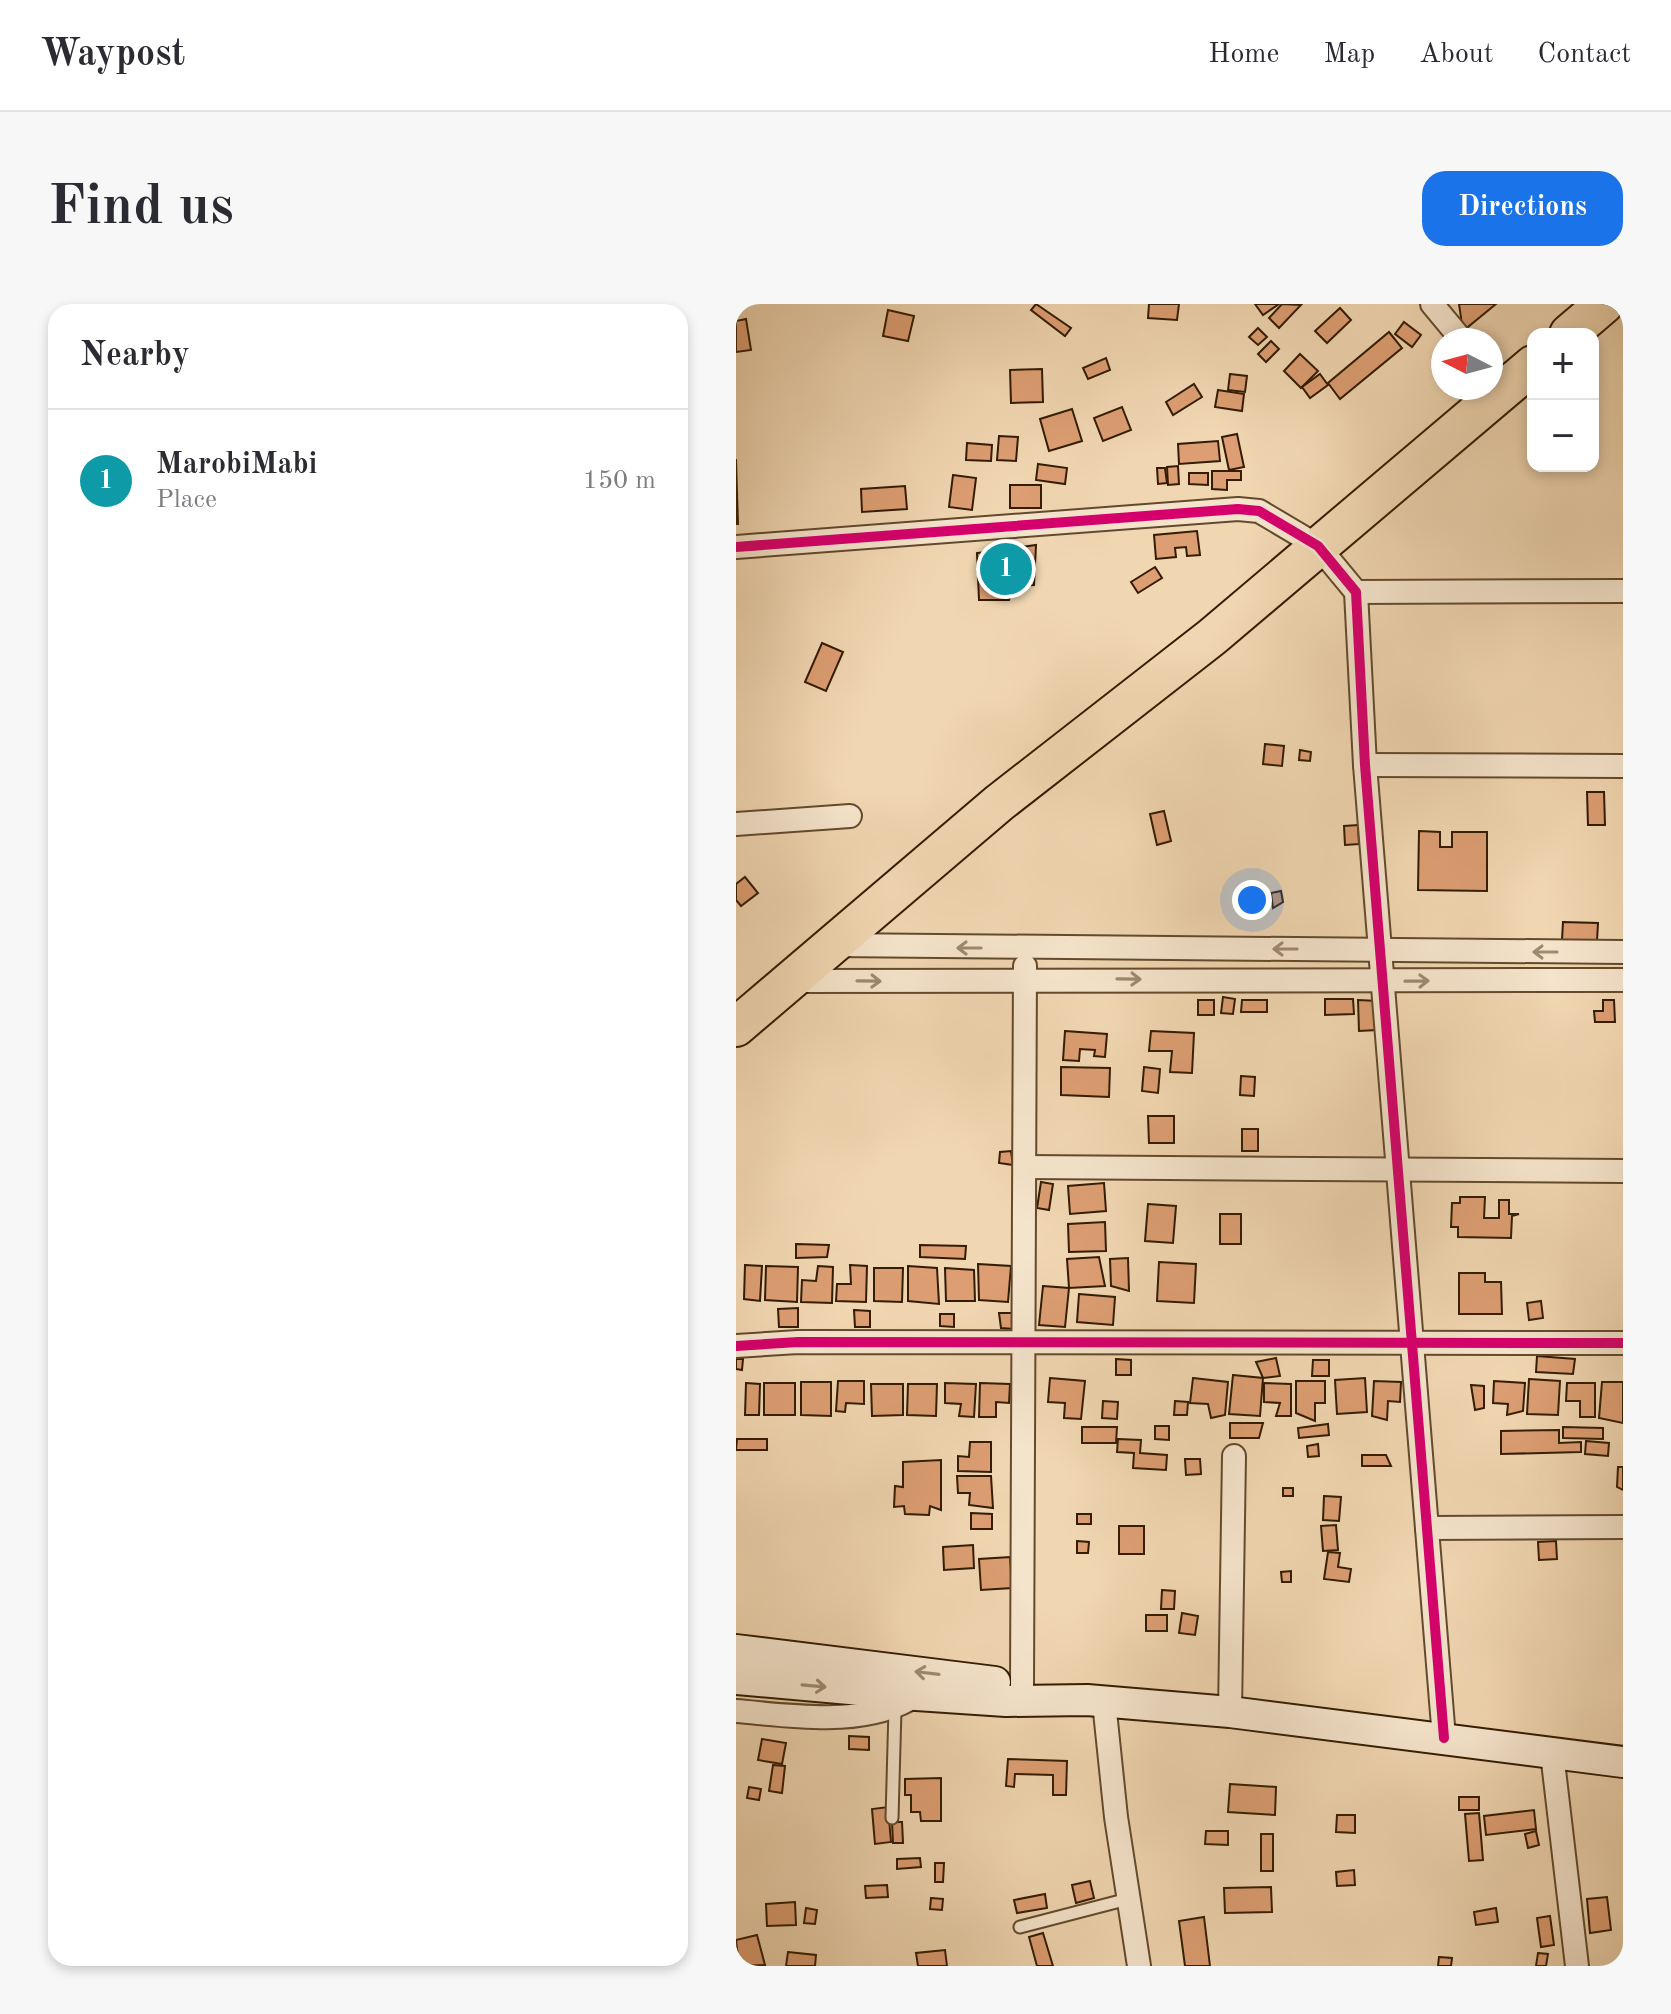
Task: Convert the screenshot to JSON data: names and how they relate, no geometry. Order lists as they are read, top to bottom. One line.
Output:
{"north":"left","page":{"header":"Waypost","nav":["Home","Map","About","Contact"],"buttons":"Directions","title":"Find us","heading":"Nearby","map_buttons":["+","−"],"list":[{"mark":"1","name":"MarobiMabi","note":"Place","value":"150 m"}],"pins":"1"}}
